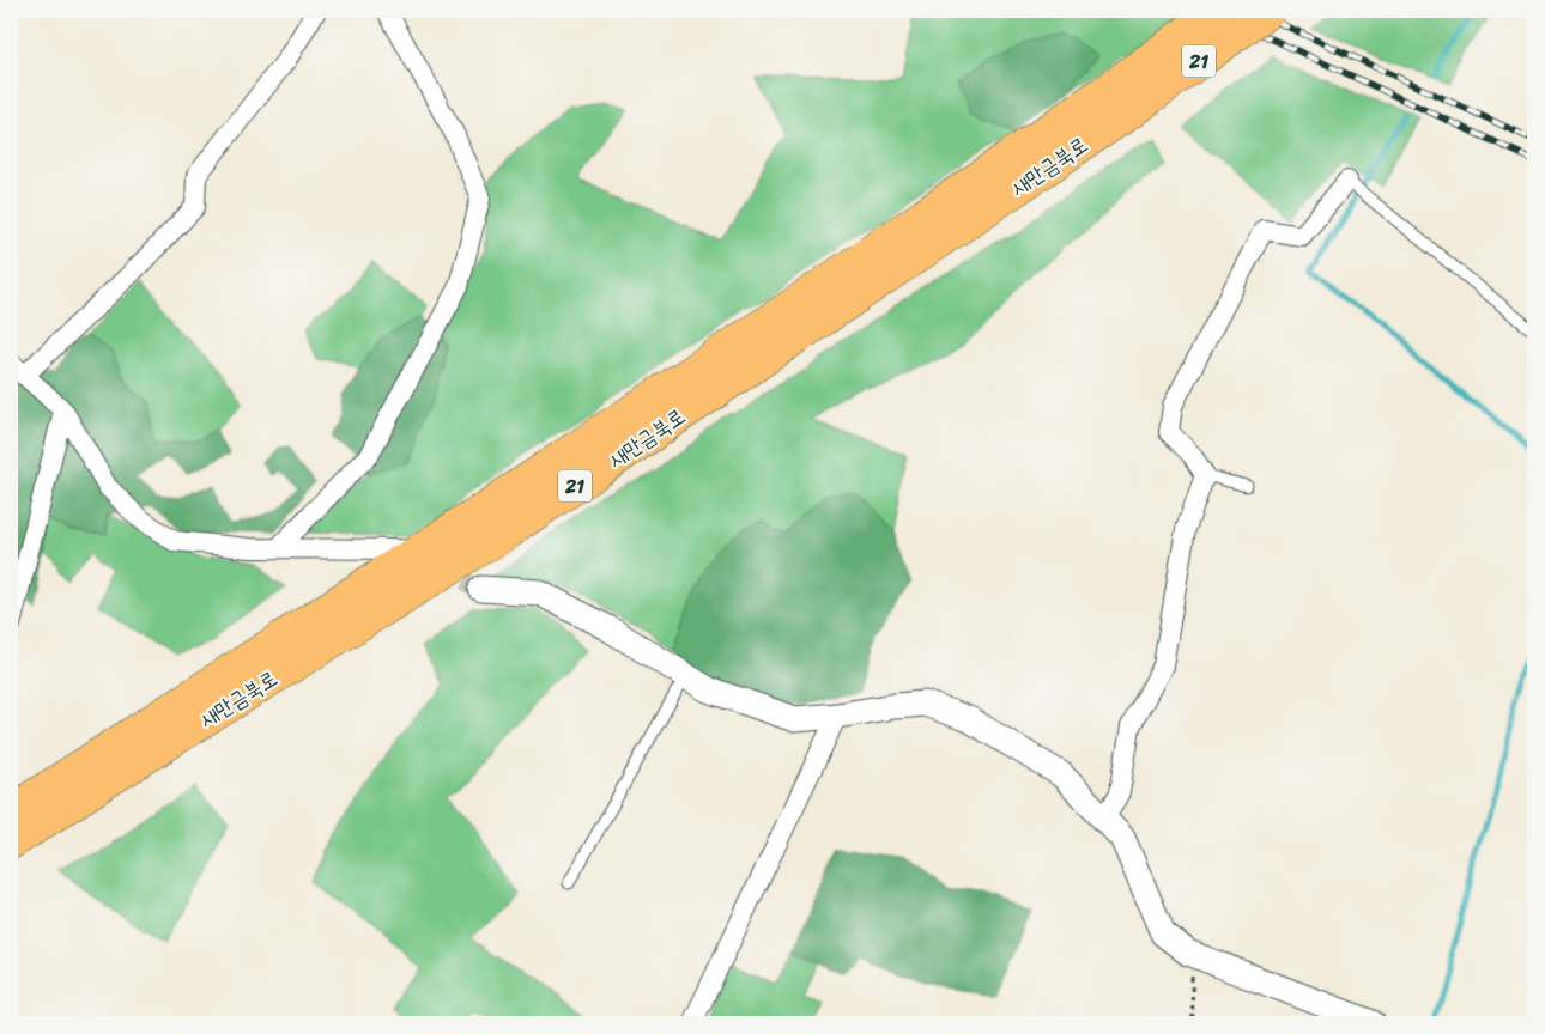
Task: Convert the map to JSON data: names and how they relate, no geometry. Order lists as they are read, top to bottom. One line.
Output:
{"streets":{"highway":["21","새만금북로"]}}
